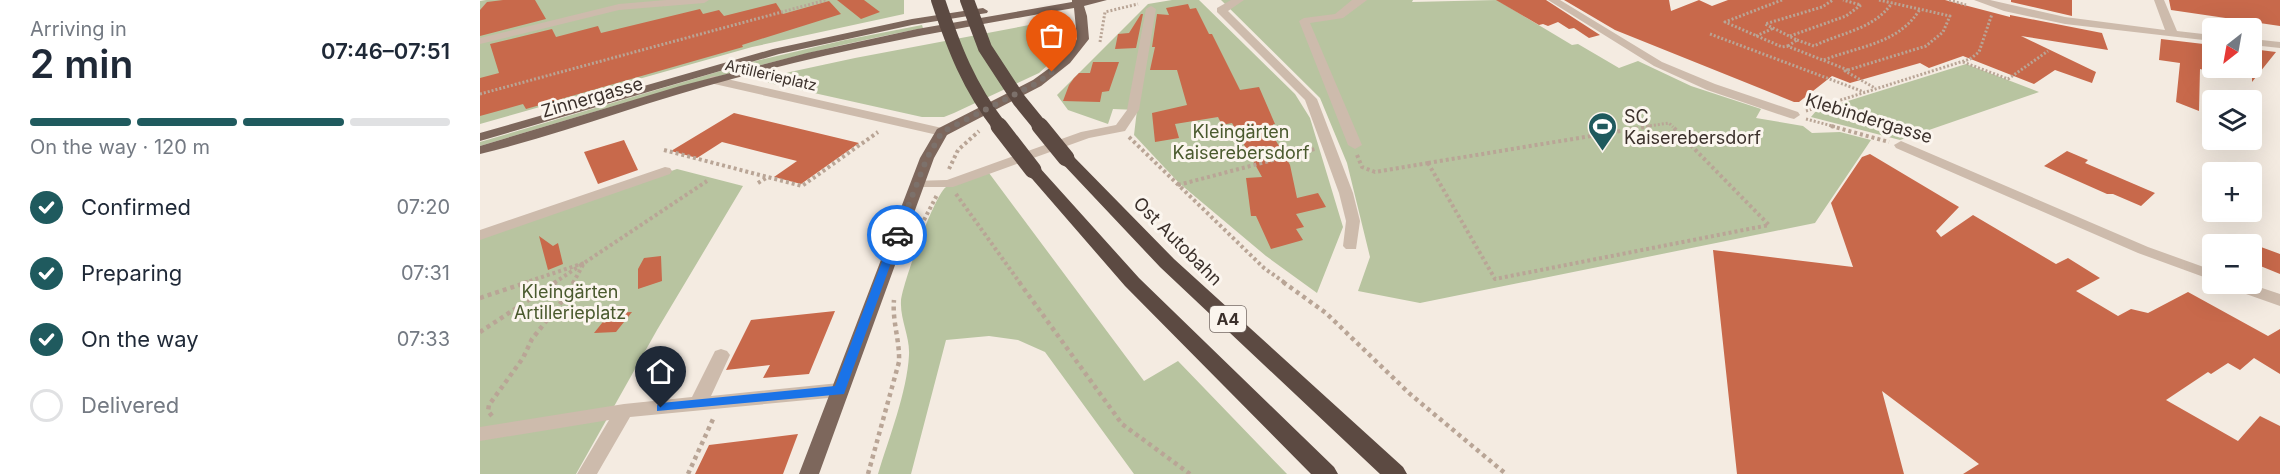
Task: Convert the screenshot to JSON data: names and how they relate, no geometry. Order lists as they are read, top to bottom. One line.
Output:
{"streets":{"highway":["Ost Autobahn","A4"],"main road":["Artillerieplatz","Zinnergasse"],"street":["Klebindergasse"]},"crossings":[["Artillerieplatz","Zinnergasse"]],"parks":["Kleingärten Kaiserebersdorf","Kleingärten Artillerieplatz"],"places":{"sports":["SC Kaiserebersdorf"]},"north":"bottom left","page":{"heading":["2 min","Arriving in","07:46–07:51"],"map_buttons":["+","−"],"bar":"On the way · 120 m","list":[["Confirmed","07:20"],["Preparing","07:31"],["On the way","07:33"],"Delivered"]}}
